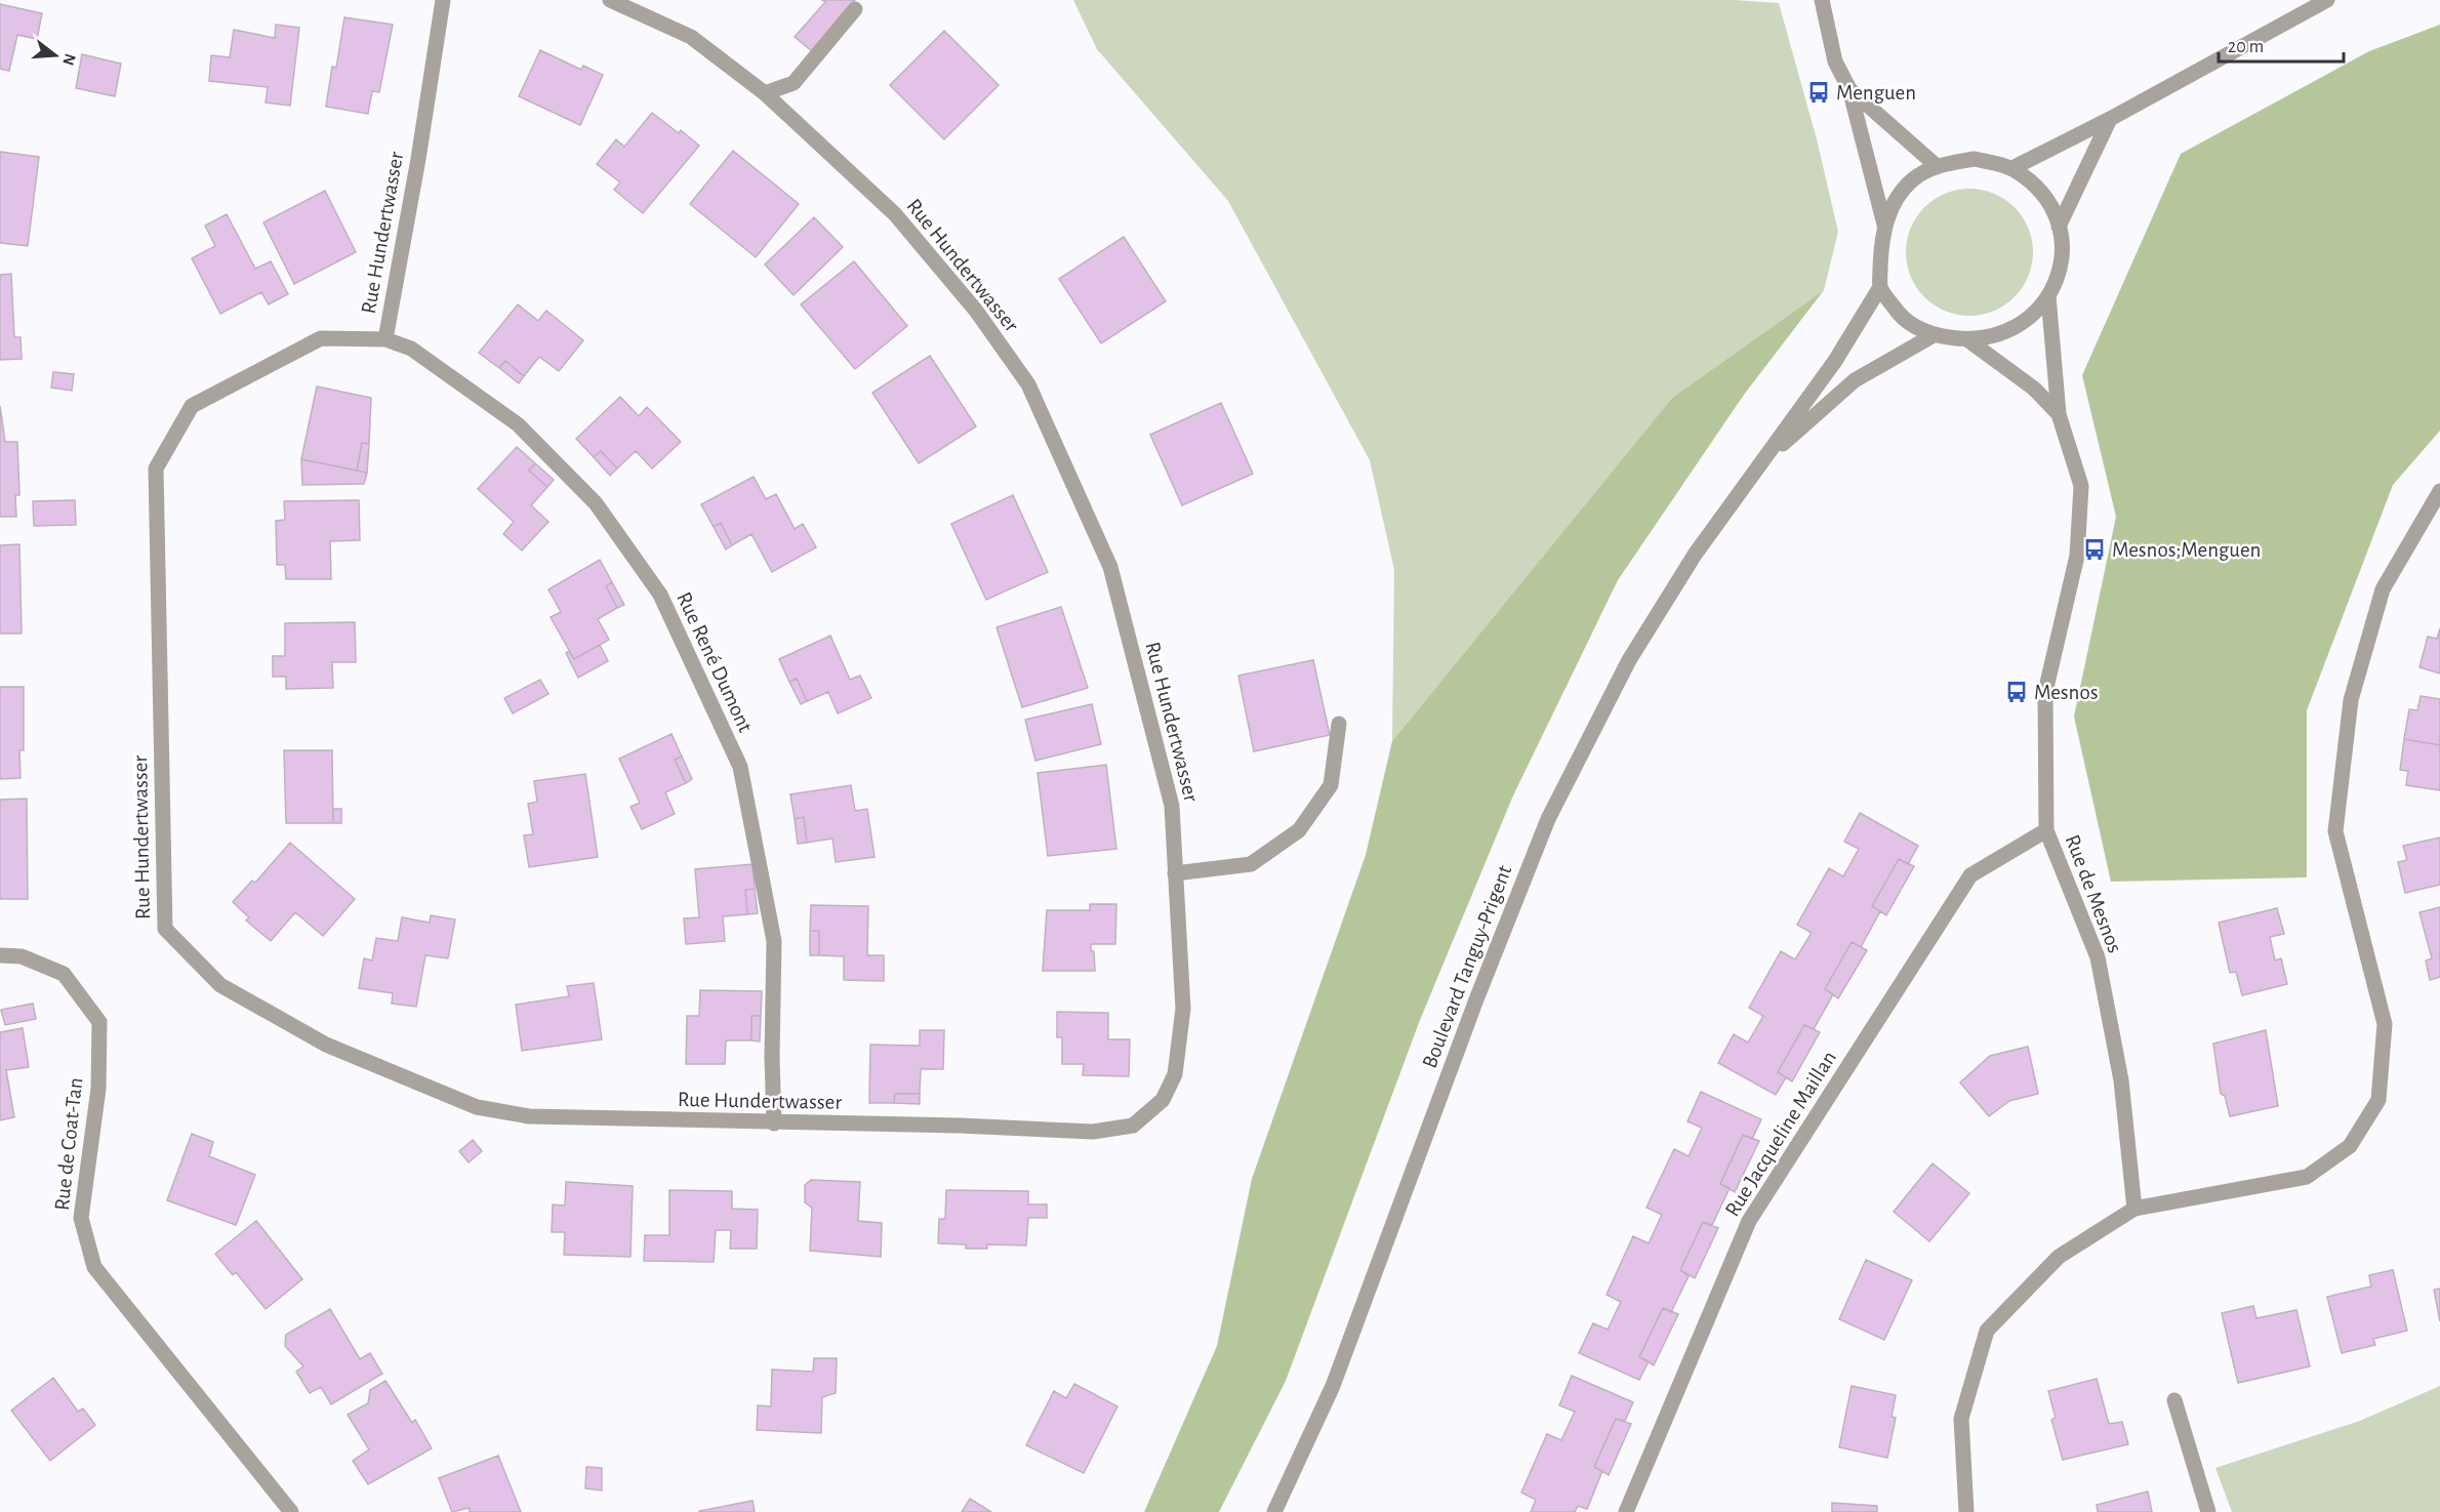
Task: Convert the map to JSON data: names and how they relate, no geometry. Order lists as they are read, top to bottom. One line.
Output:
{"streets":{"street":["Rue Hundertwasser","Rue René Dumont","Rue de Mesnos","Boulevard Tanguy-Prigent","Rue Jacqueline Maillan","Rue de Coat-Tan"]},"crossings":[["Rue Hundertwasser","Rue René Dumont"],["Rue de Mesnos","Boulevard Tanguy-Prigent"],["Rue de Mesnos","Rue Jacqueline Maillan"]],"places":{"bus stop":["Menguen","Mesnos;Menguen","Mesnos"]},"scale_bar":"20 m","north":"right"}
